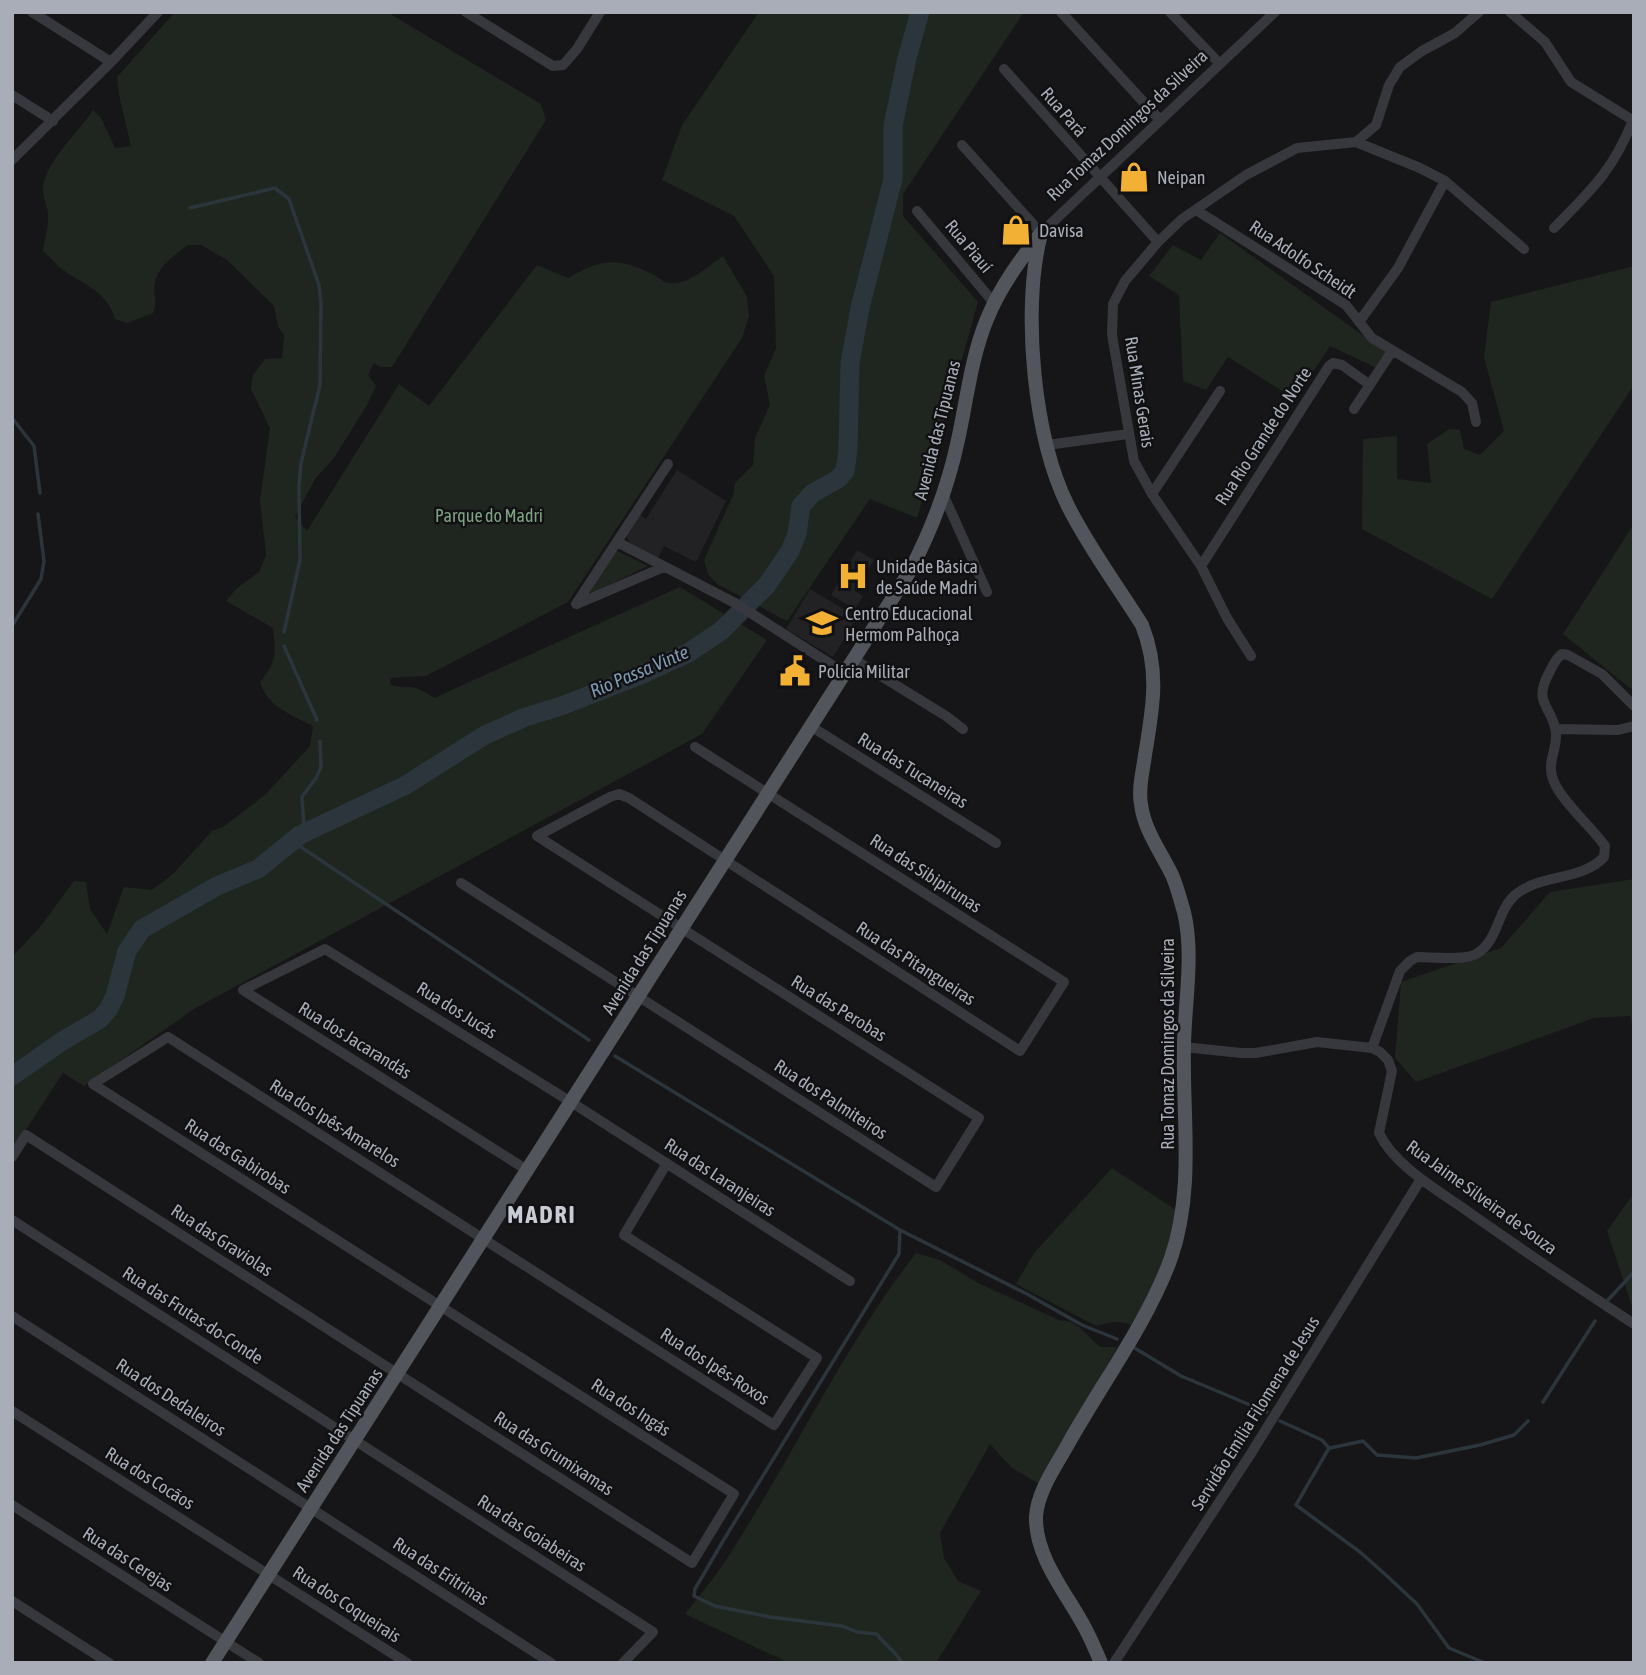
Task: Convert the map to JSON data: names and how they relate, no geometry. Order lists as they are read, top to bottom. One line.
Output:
{"streets":{"main road":["Rua Tomaz Domingos da Silveira","Avenida das Tipuanas"],"street":["Rua Pará","Rua Piauí","Rua Adolfo Scheidt","Rua Minas Gerais","Rua Rio Grande do Norte","Rua das Tucaneiras","Rua das Sibipirunas","Rua das Pitangueiras","Rua das Perobas","Rua dos Jucás","Rua dos Jacarandás","Rua dos Palmiteiros","Rua dos Ipês-Amarelos","Rua das Gabirobas","Rua das Laranjeiras","Rua Jaime Silveira de Souza","Rua das Graviolas","Rua das Frutas-do-Conde","Rua dos Ipês-Roxos","Rua dos Dedaleiros","Rua dos Ingás","Servidão Emília Filomena de Jesus","Rua das Grumixamas","Rua dos Cocãos","Rua das Goiabeiras","Rua das Cerejas","Rua das Eritrinas","Rua dos Coqueirais"]},"crossings":[["Rua Pará","Rua Tomaz Domingos da Silveira"],["Rua Pará","Rua Minas Gerais"],["Rua Tomaz Domingos da Silveira","Avenida das Tipuanas"],["Rua Piauí","Avenida das Tipuanas"],["Rua Adolfo Scheidt","Rua Minas Gerais"],["Rua Minas Gerais","Rua Rio Grande do Norte"],["Avenida das Tipuanas","Rua das Tucaneiras"],["Avenida das Tipuanas","Rua das Sibipirunas"],["Avenida das Tipuanas","Rua das Pitangueiras"],["Avenida das Tipuanas","Rua das Perobas"],["Avenida das Tipuanas","Rua dos Jucás"],["Avenida das Tipuanas","Rua dos Jacarandás"],["Avenida das Tipuanas","Rua dos Palmiteiros"],["Avenida das Tipuanas","Rua dos Ipês-Amarelos"],["Avenida das Tipuanas","Rua das Gabirobas"],["Avenida das Tipuanas","Rua das Laranjeiras"],["Avenida das Tipuanas","Rua das Graviolas"],["Avenida das Tipuanas","Rua das Frutas-do-Conde"],["Avenida das Tipuanas","Rua dos Ipês-Roxos"],["Avenida das Tipuanas","Rua dos Dedaleiros"],["Avenida das Tipuanas","Rua dos Ingás"],["Avenida das Tipuanas","Rua das Grumixamas"],["Avenida das Tipuanas","Rua dos Cocãos"],["Avenida das Tipuanas","Rua das Goiabeiras"],["Avenida das Tipuanas","Rua das Cerejas"],["Avenida das Tipuanas","Rua das Eritrinas"],["Avenida das Tipuanas","Rua dos Coqueirais"],["Rua das Sibipirunas","Rua das Pitangueiras"],["Rua das Pitangueiras","Rua das Perobas"],["Rua das Perobas","Rua dos Palmiteiros"],["Rua dos Jucás","Rua dos Jacarandás"],["Rua dos Jucás","Rua das Laranjeiras"],["Rua dos Ipês-Amarelos","Rua das Gabirobas"],["Rua dos Ipês-Amarelos","Rua dos Ipês-Roxos"],["Rua das Gabirobas","Rua dos Ingás"],["Rua das Laranjeiras","Rua dos Ipês-Roxos"],["Rua Jaime Silveira de Souza","Servidão Emília Filomena de Jesus"],["Rua das Graviolas","Rua das Grumixamas"],["Rua das Frutas-do-Conde","Rua das Goiabeiras"],["Rua dos Dedaleiros","Rua das Eritrinas"],["Rua dos Ingás","Rua das Grumixamas"],["Rua dos Cocãos","Rua dos Coqueirais"]],"districts":["MADRI"],"water":["Rio Passa Vinte"],"parks":["Parque do Madri"],"places":{"shop":["Neipan","Davisa"],"hospital":["Unidade Básica de Saúde Madri"],"school or university":["Centro Educacional Hermom Palhoça"],"public building":["Polícia Militar"]}}
